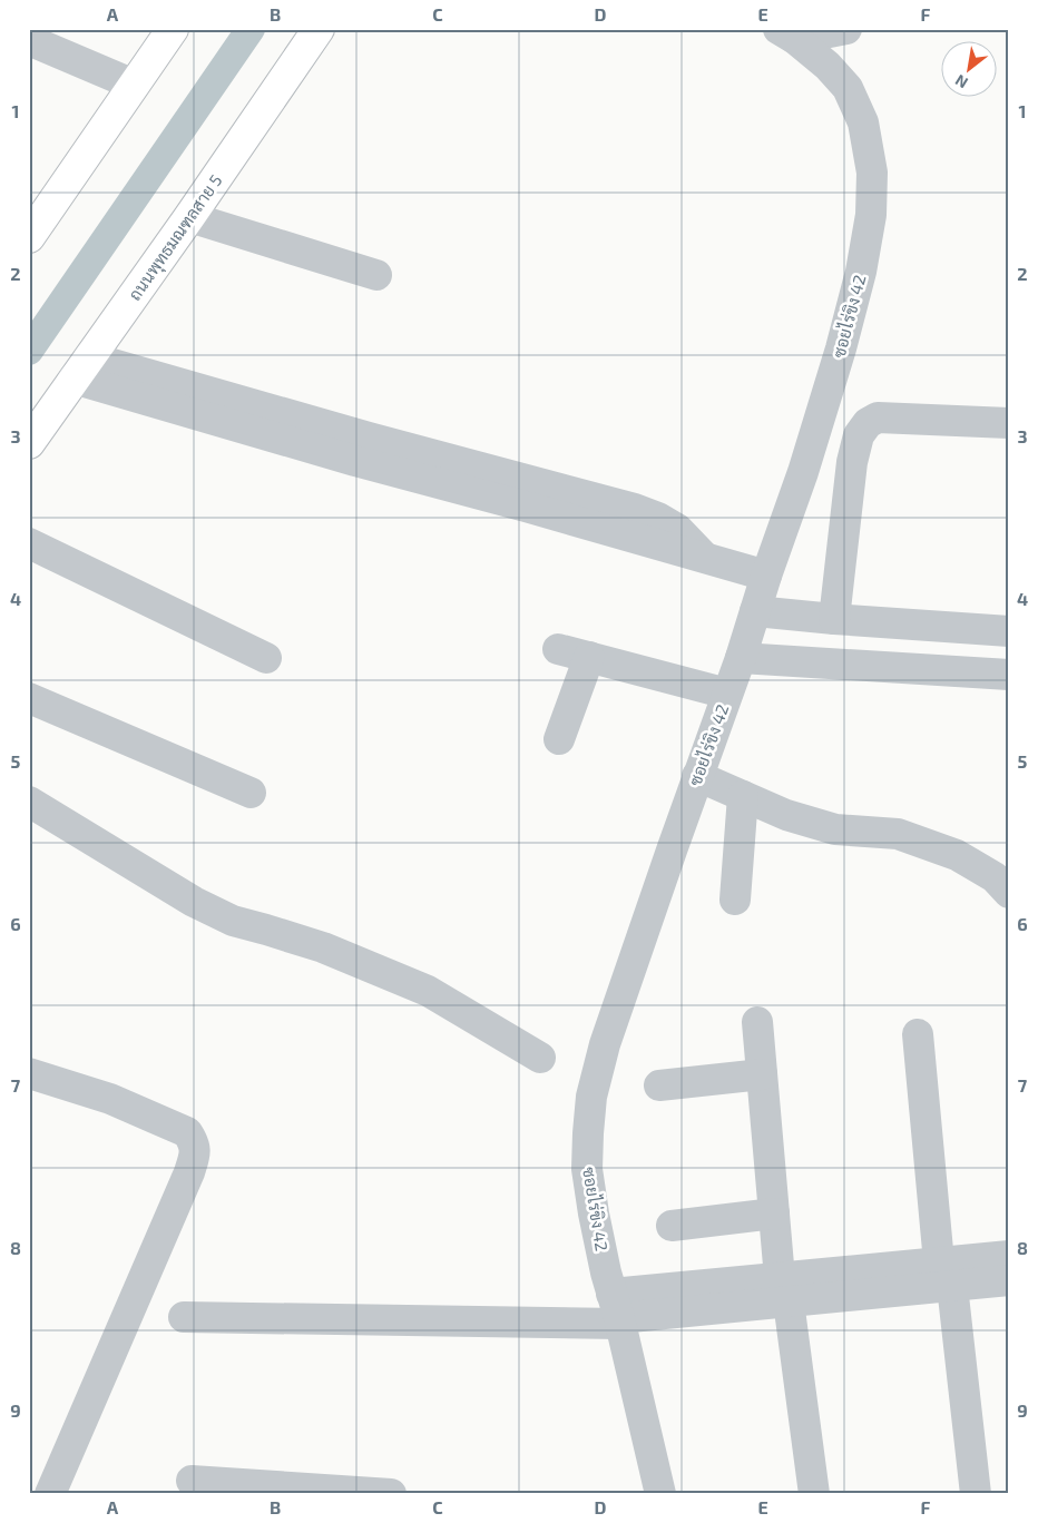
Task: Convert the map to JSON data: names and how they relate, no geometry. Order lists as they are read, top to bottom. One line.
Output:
{"streets":{"main road":["ถนนพุทธมณฑลสาย 5"],"street":["ซอยไร่ขิง 42"]},"north":"bottom left","grid":{"columns":["A","B","C","D","E","F"],"rows":["1","2","3","4","5","6","7","8","9"]}}
